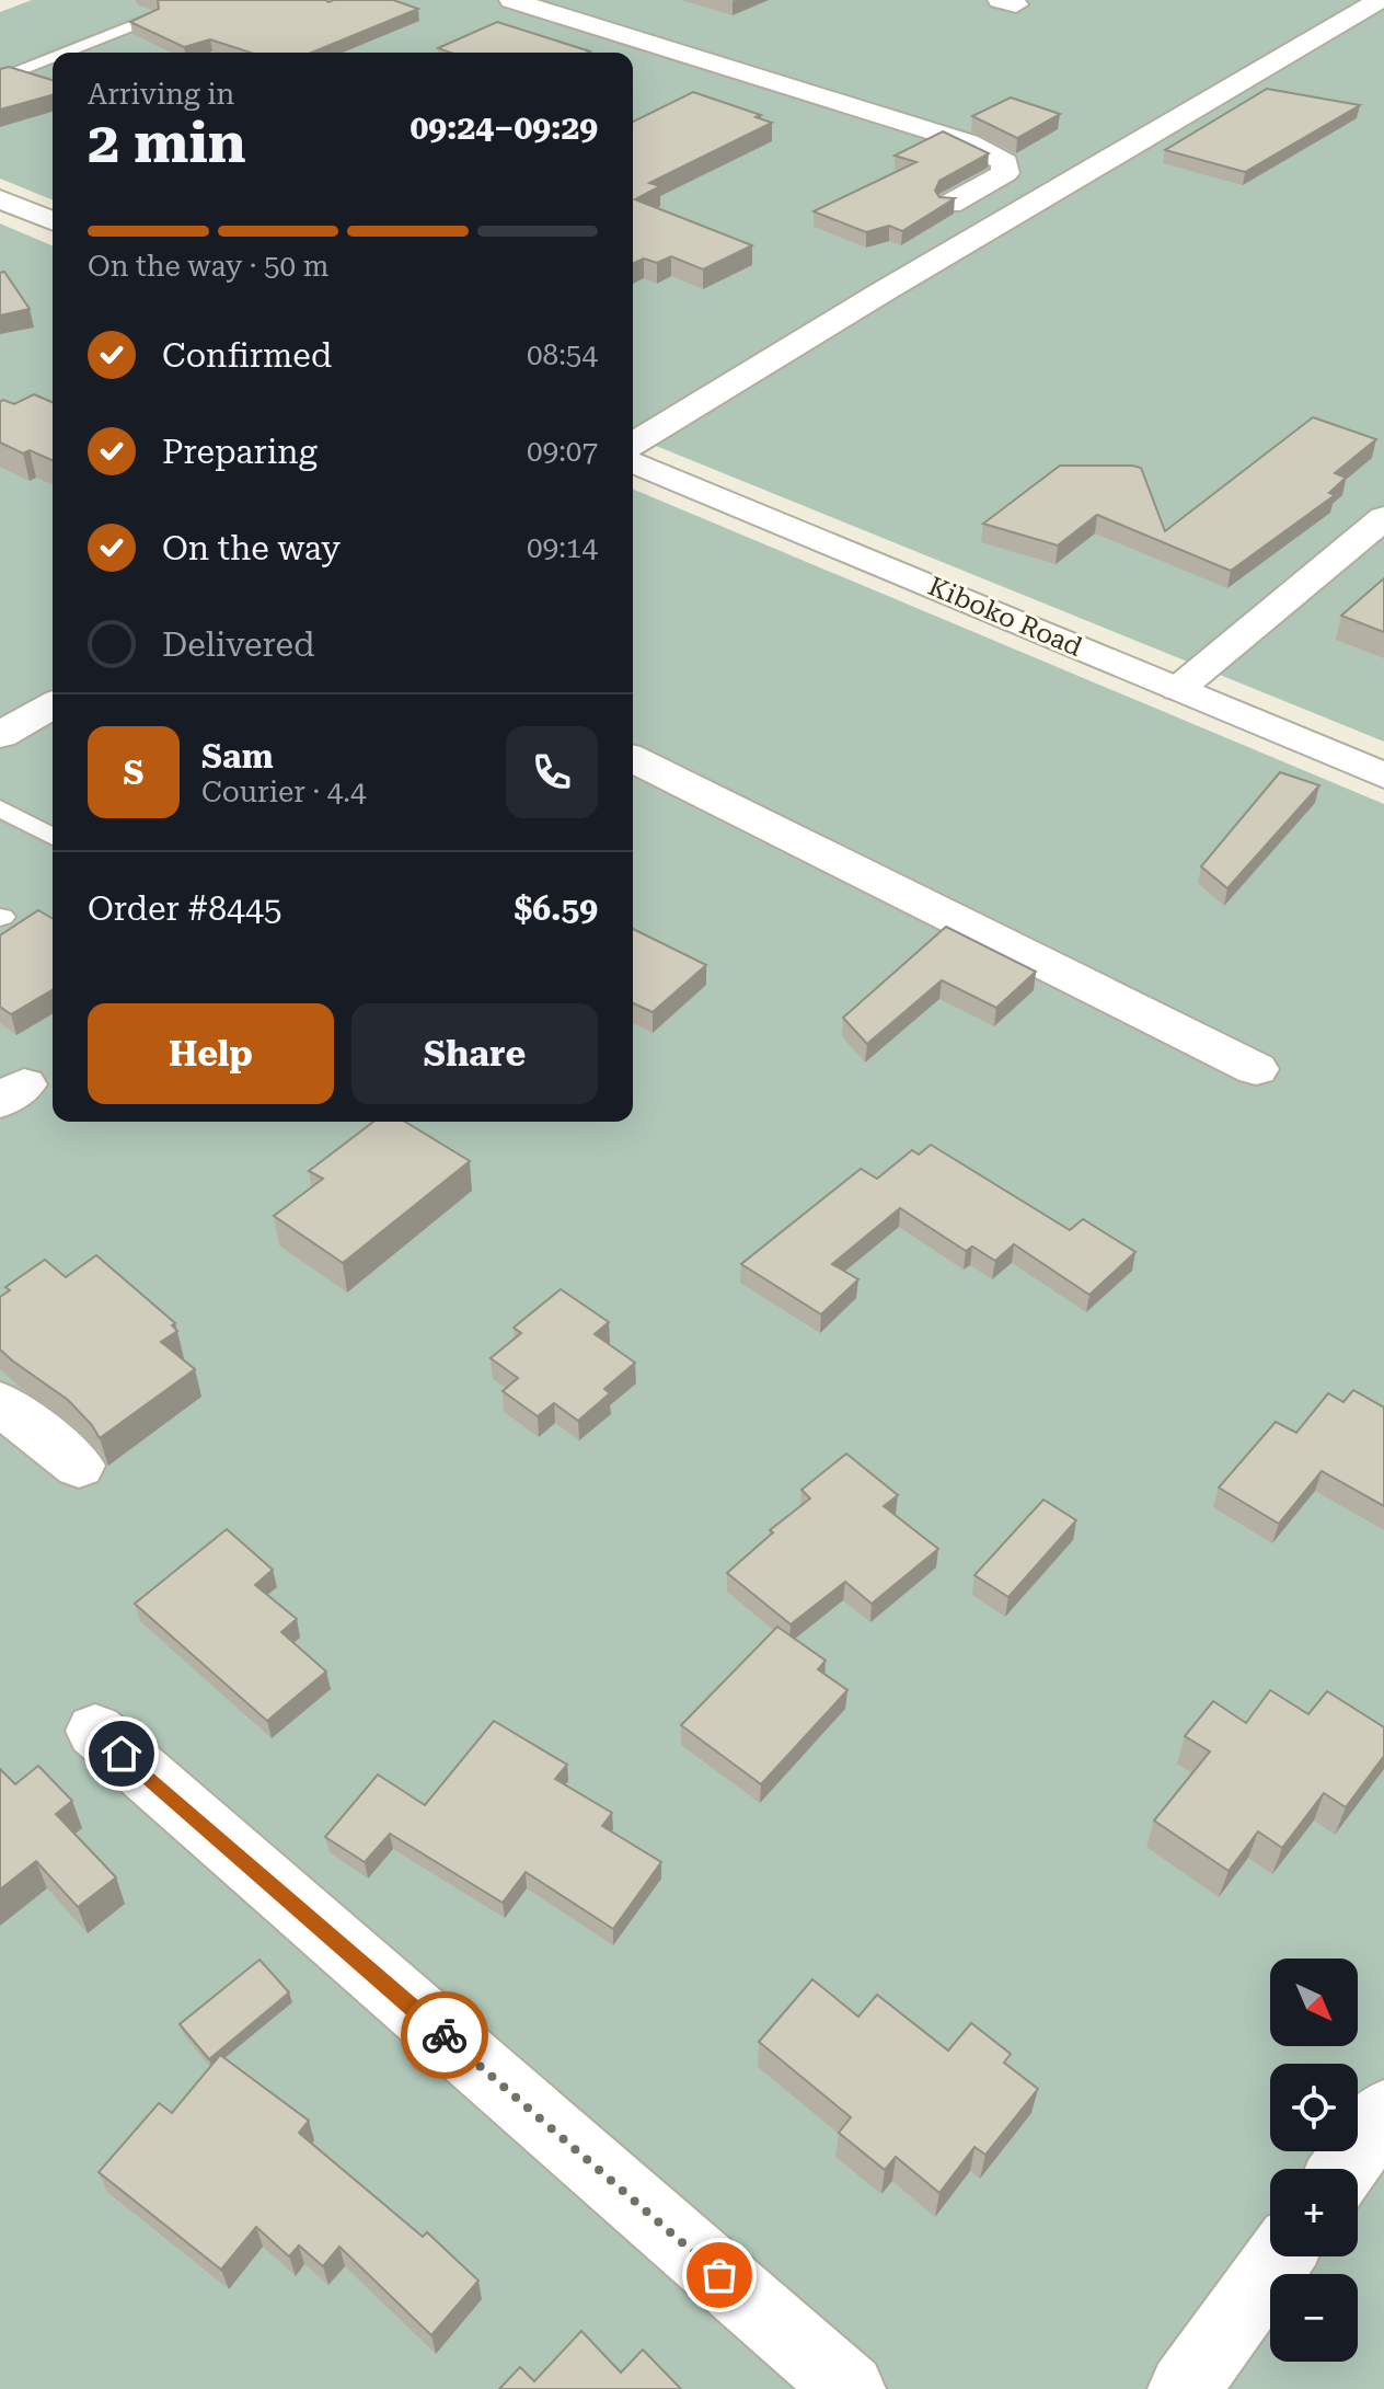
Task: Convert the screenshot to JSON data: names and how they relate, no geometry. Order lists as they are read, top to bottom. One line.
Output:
{"streets":{"street":["Kiboko Road"]},"north":"bottom right","page":{"heading":["2 min","Arriving in","09:24–09:29"],"panel":["Sam","Courier · 4.4","Order #8445","$6.59"],"bar":"On the way · 50 m","list":[["Confirmed","08:54"],["Preparing","09:07"],["On the way","09:14"],"Delivered"],"round":"S","buttons":["Help","Share"],"map_buttons":["+","−"]}}
